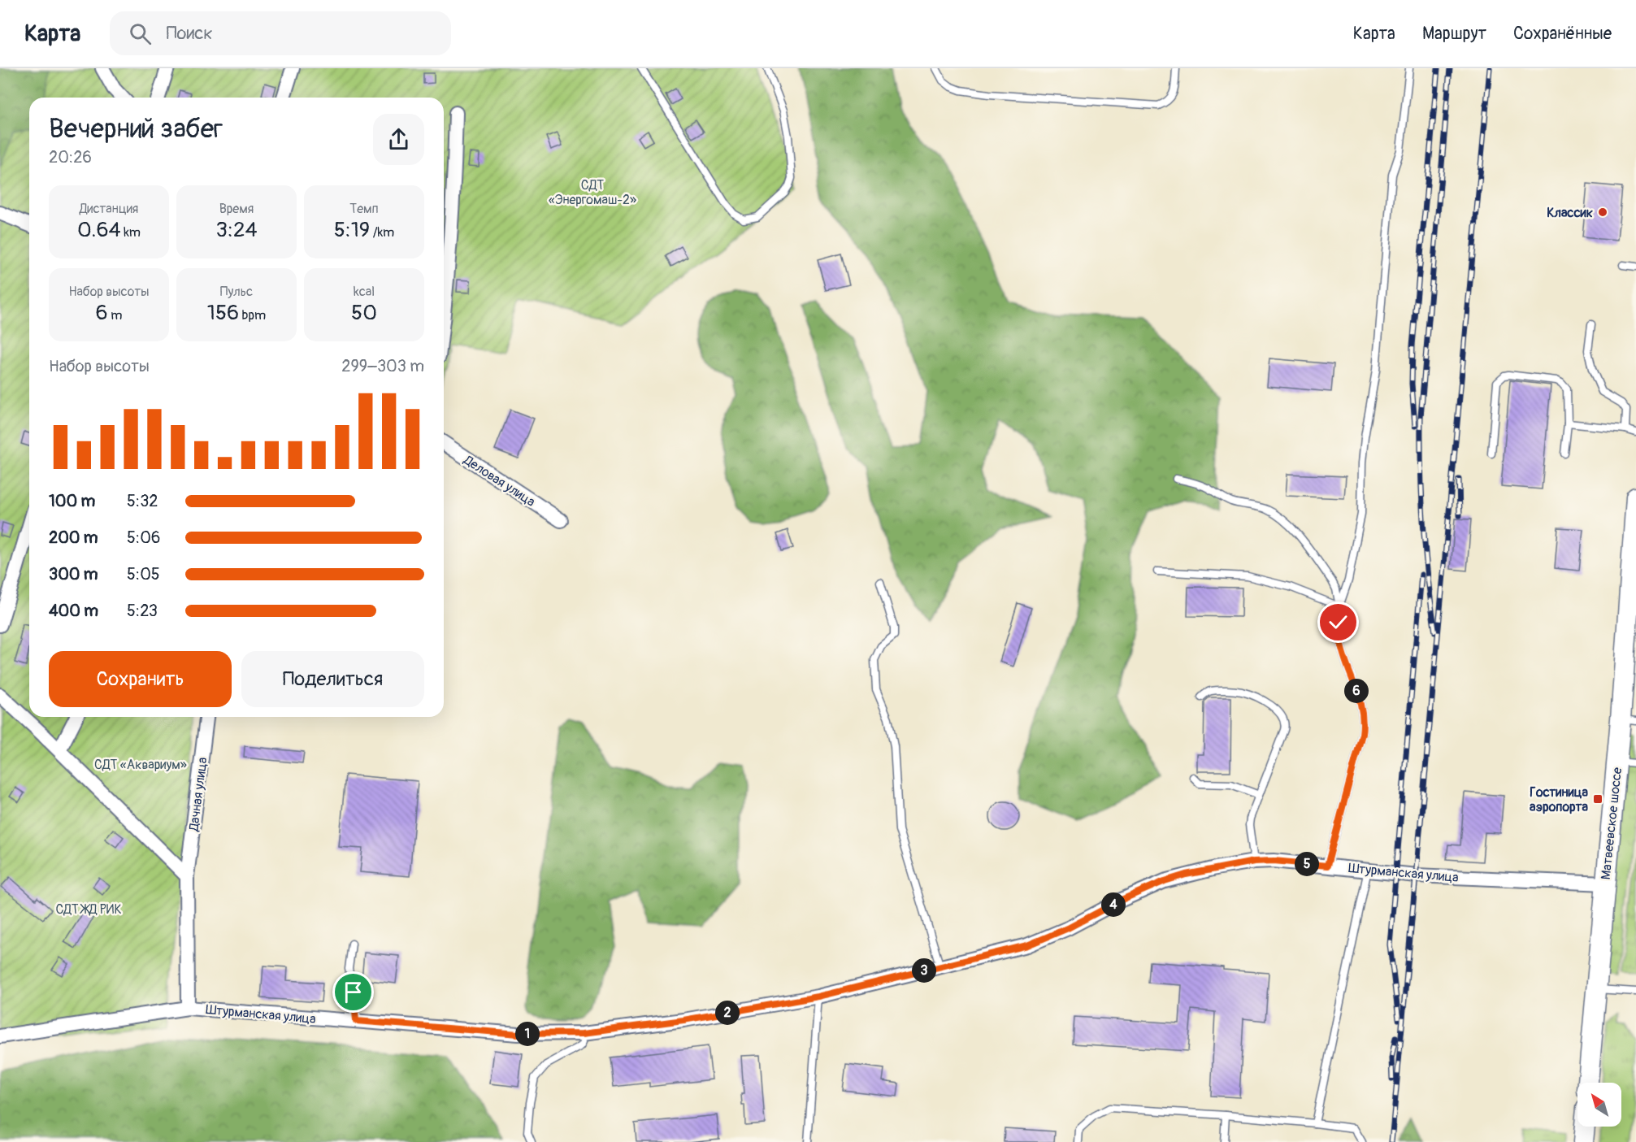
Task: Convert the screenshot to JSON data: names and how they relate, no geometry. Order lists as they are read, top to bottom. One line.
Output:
{"streets":{"main road":["Матвеевское шоссе"],"street":["Деловая улица","Дачная улица","Штурманская улица"]},"crossings":[["Дачная улица","Штурманская улица"],["Матвеевское шоссе","Штурманская улица"]],"parks":["СДТ «Энергомаш-2»","СДТ «Аквариум»","СДТ ЖД РИК"],"places":{"other":["Классик"],"transit":["Гостиница аэропорта"]},"north":"top left","page":{"header":"Карта","search":"Поиск","nav":["Карта","Маршрут","Сохранённые"],"heading":["Вечерний забег","20:26"],"stats":[["Дистанция","0.64 km"],["Время","3:24"],["Темп","5:19 /km"],["Набор высоты","6 m"],["Пульс","156 bpm"],["kcal","50"]],"chart":["Набор высоты","299–303 m"],"list":[{"name":"100 m","note":"5:32"},{"name":"200 m","note":"5:06"},{"name":"300 m","note":"5:05"},{"name":"400 m","note":"5:23"}],"buttons":["Сохранить","Поделиться"],"pins":["6","5","4","3","2","1"]}}
